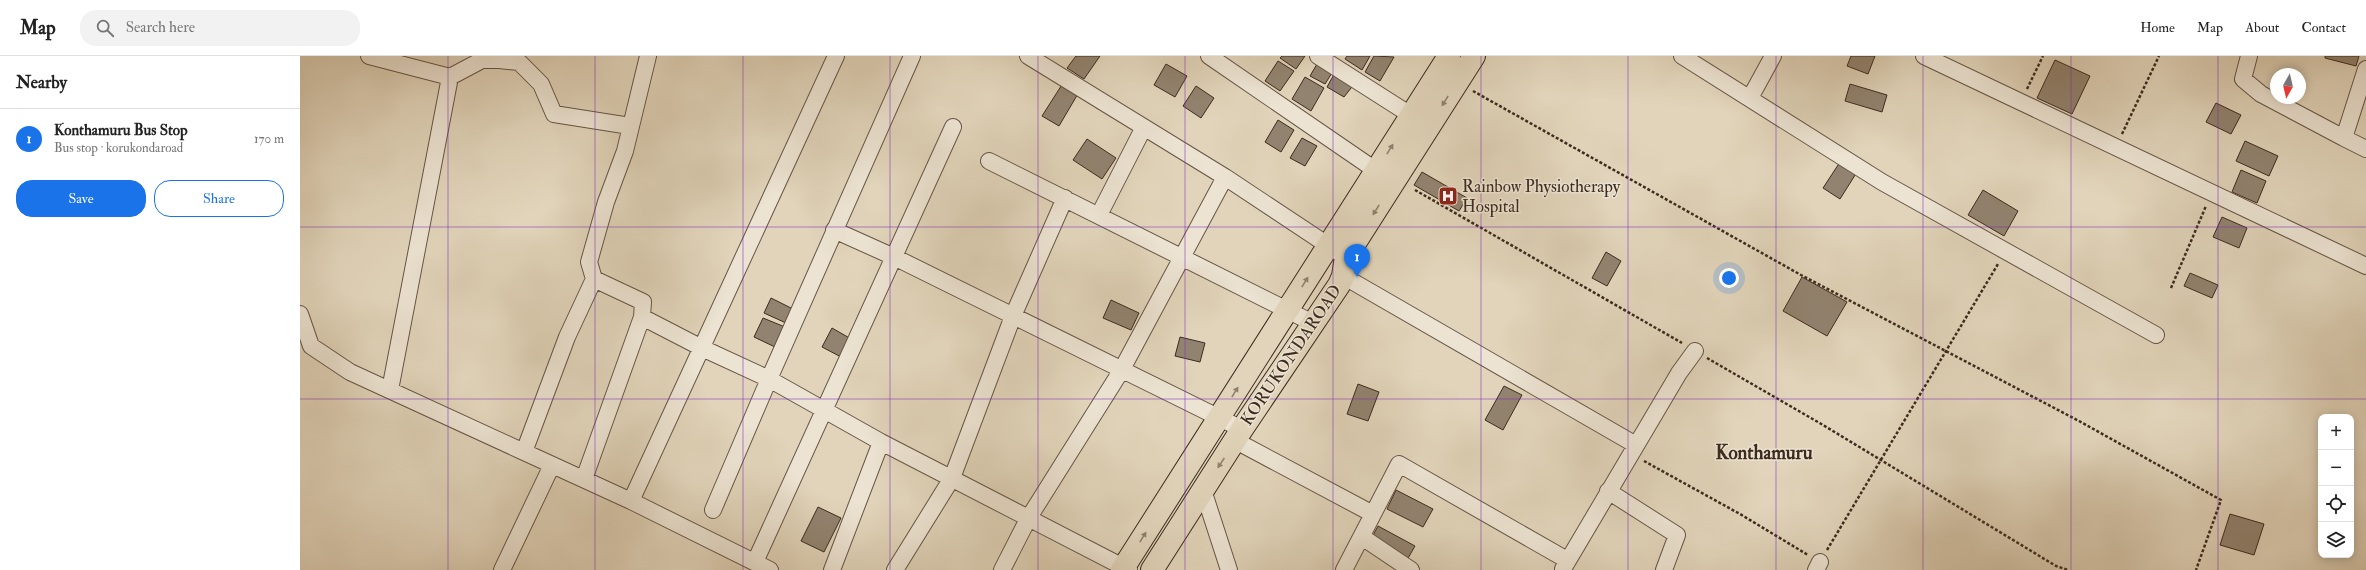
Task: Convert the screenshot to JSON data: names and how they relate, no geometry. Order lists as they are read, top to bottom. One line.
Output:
{"streets":{"main road":["KORUKONDAROAD"]},"districts":["Konthamuru"],"places":{"hospital":["Rainbow Physiotherapy Hospital"]},"north":"bottom","page":{"header":"Map","search":"Search here","nav":["Home","Map","About","Contact"],"heading":"Nearby","list":[{"mark":"1","name":"Konthamuru Bus Stop","note":"Bus stop · korukondaroad","value":"170 m"}],"buttons":["Save","Share"],"pins":"1","map_buttons":["+","−"]}}
